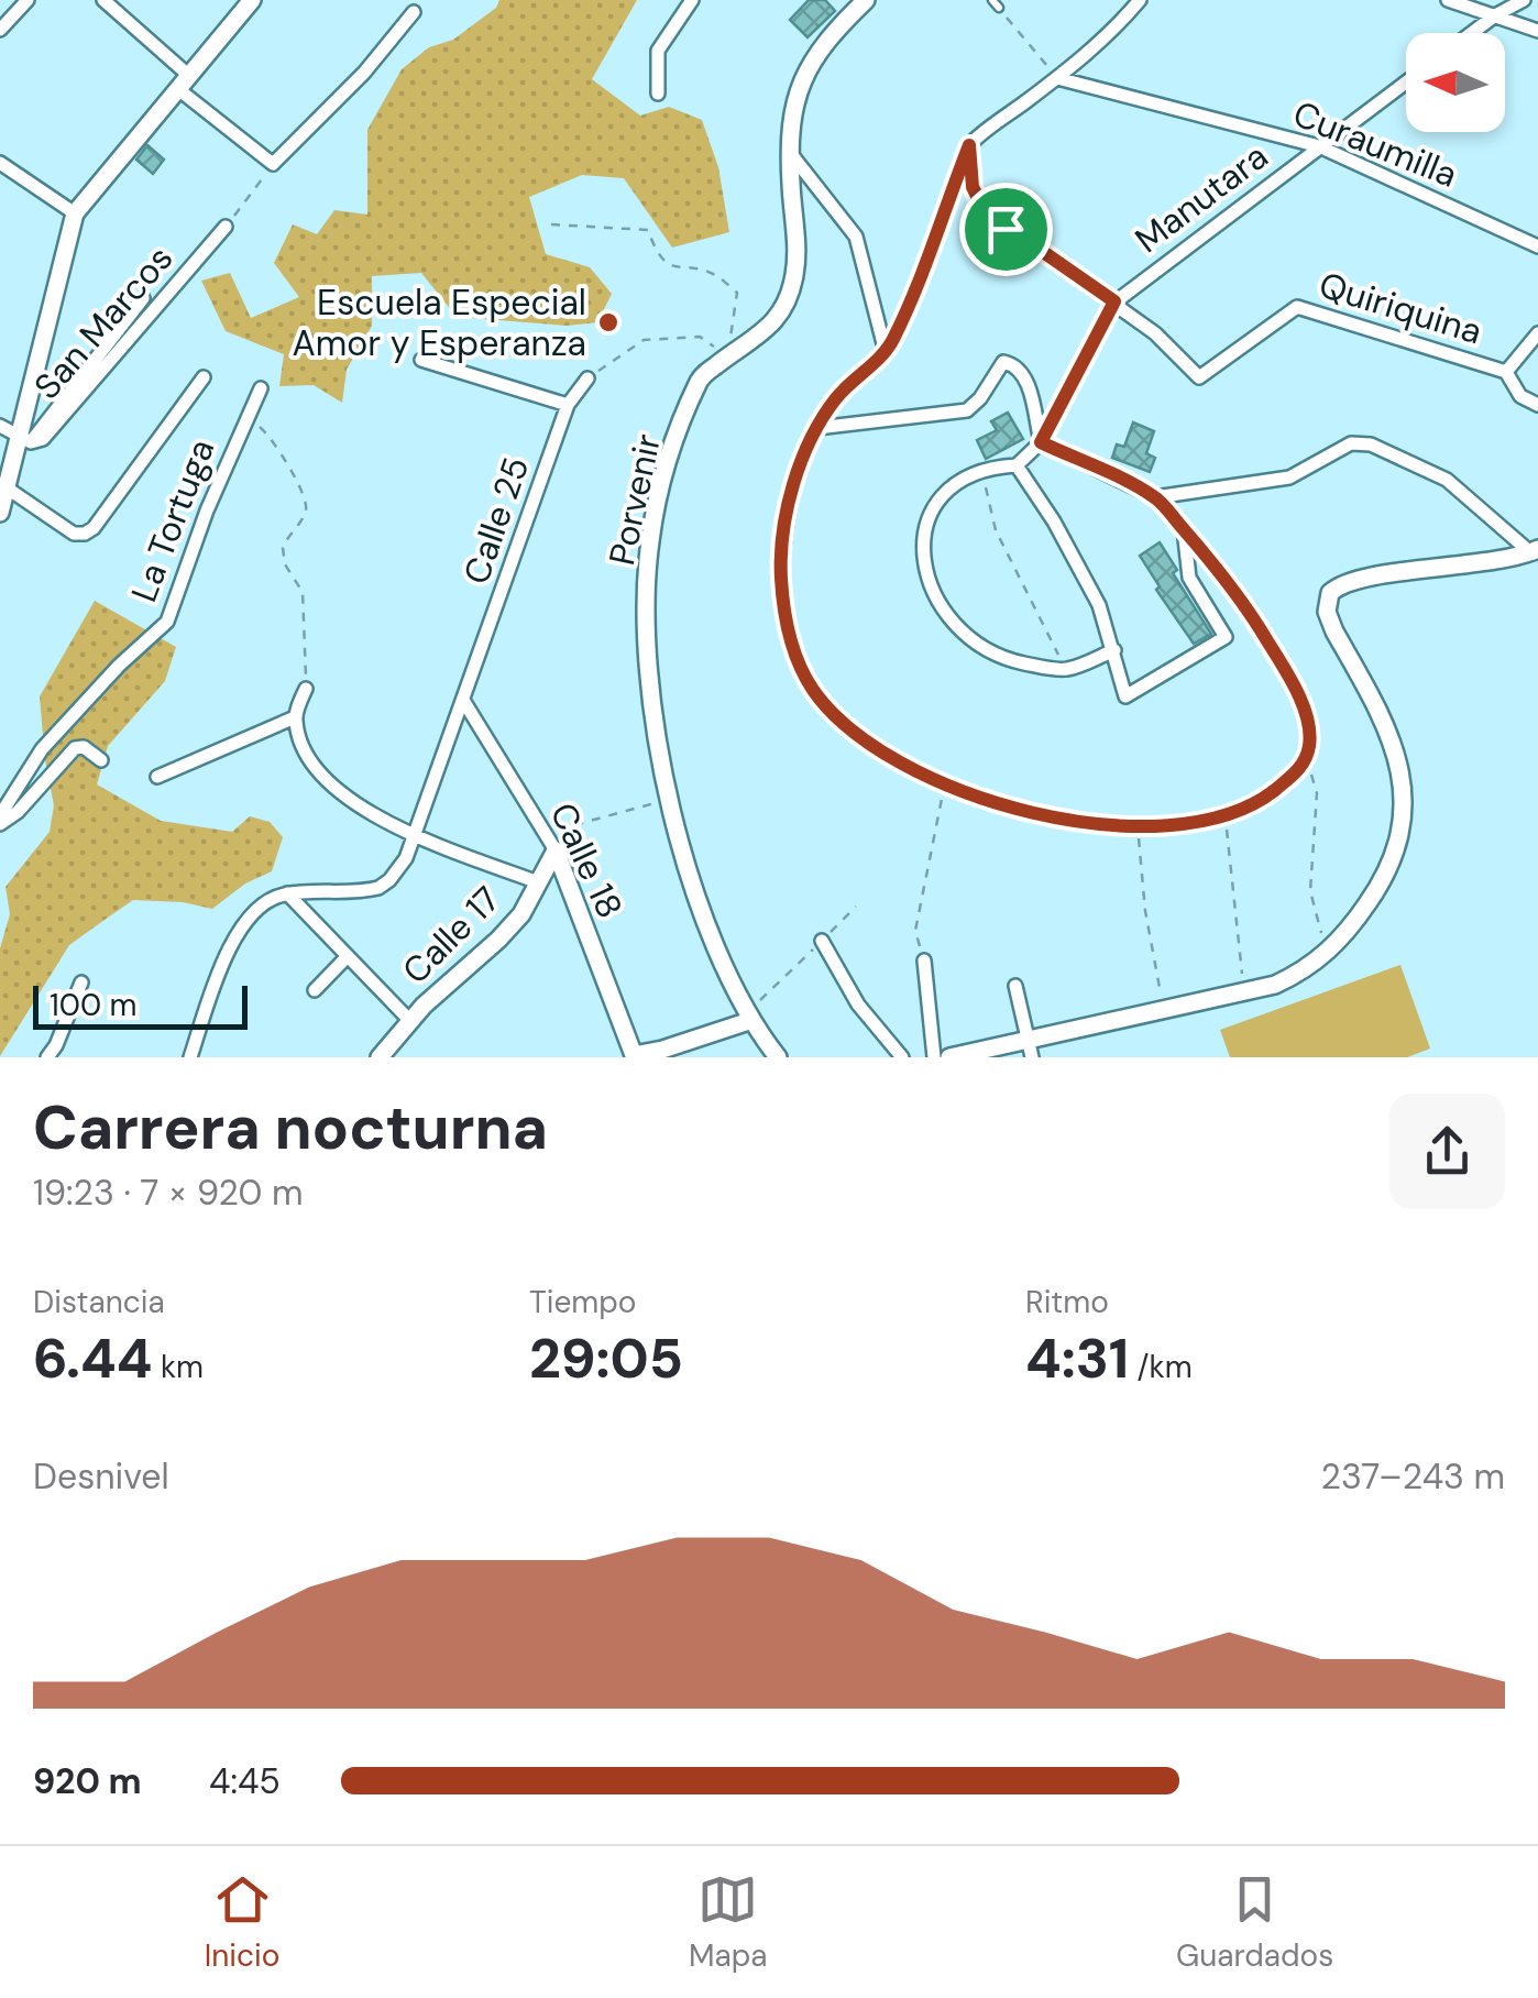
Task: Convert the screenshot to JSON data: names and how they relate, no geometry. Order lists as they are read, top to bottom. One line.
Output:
{"streets":{"street":["Curaumilla","Manutara","Quiriquina","San Marcos","Porvenir","La Tortuga","Calle 25","Calle 18","Calle 17"]},"crossings":[["Curaumilla","Manutara"],["Manutara","Quiriquina"],["Calle 25","Calle 18"],["Calle 18","Calle 17"]],"places":["Escuela Especial Amor y Esperanza"],"scale_bar":"100 m","north":"left","page":{"scale":"100 m","heading":["Carrera nocturna","19:23 · 7 × 920 m"],"stats":[["Distancia","6.44 km"],["Tiempo","29:05"],["Ritmo","4:31 /km"]],"chart":["Desnivel","237–243 m"],"list":[{"name":"920 m","note":"4:45"}],"tabs":["Inicio","Mapa","Guardados"]}}
